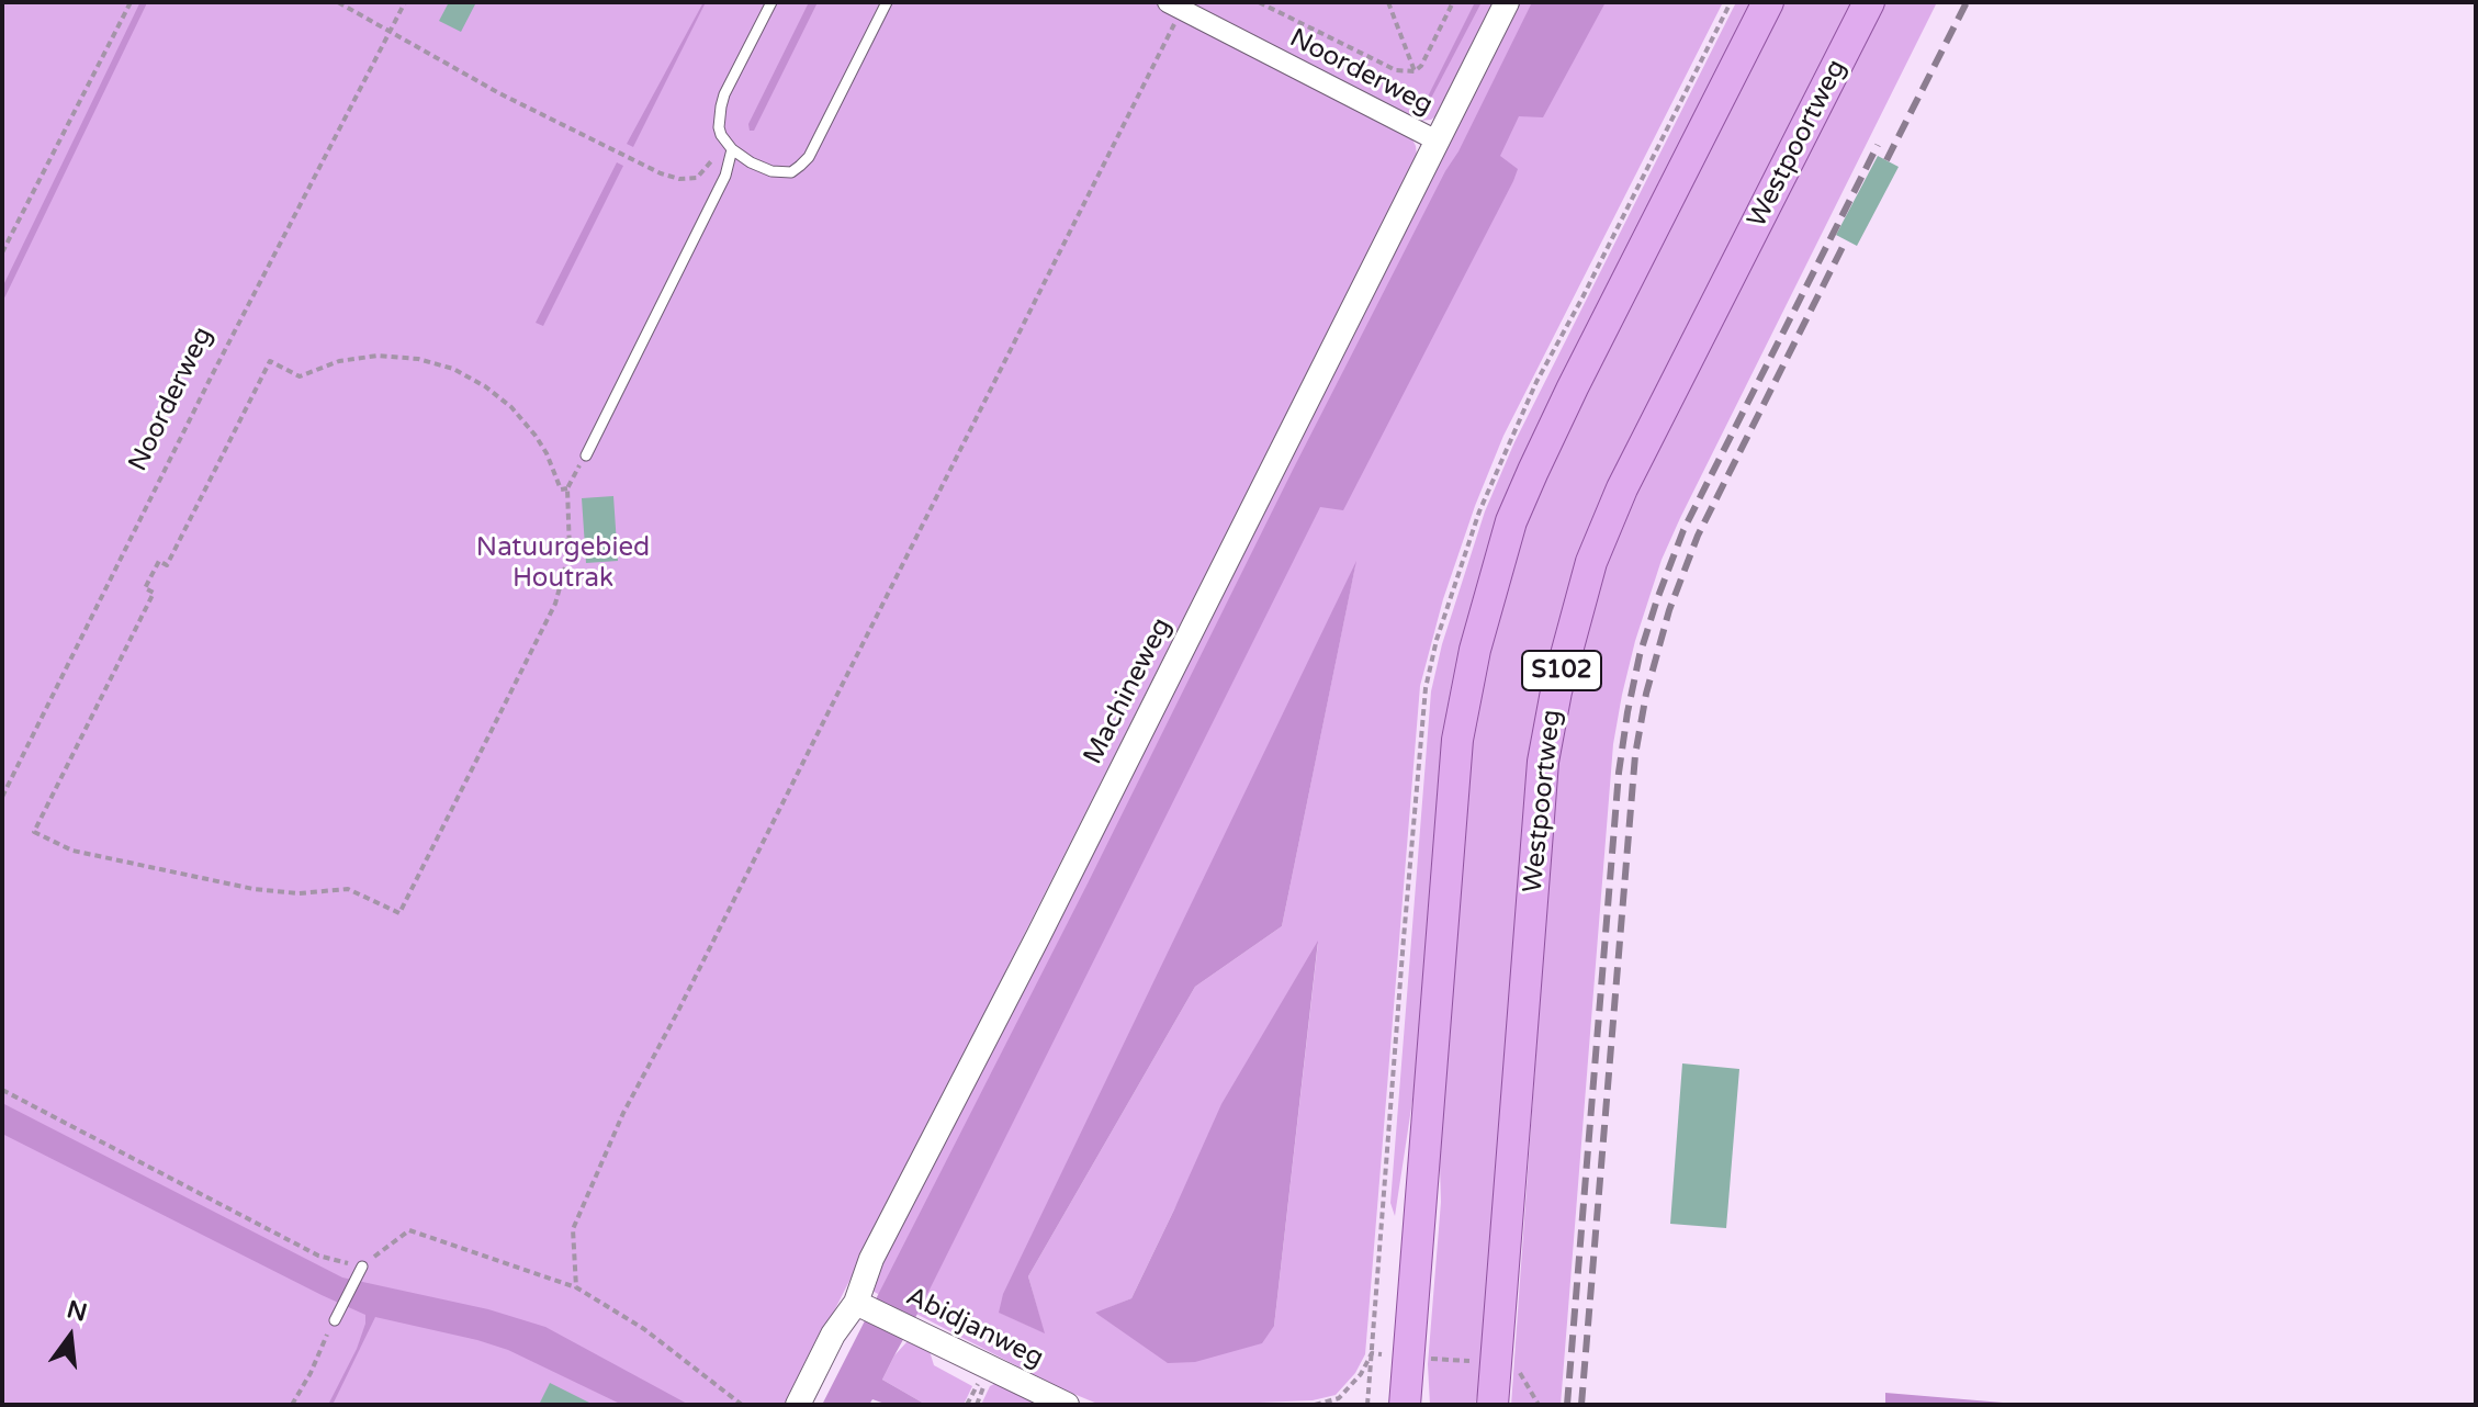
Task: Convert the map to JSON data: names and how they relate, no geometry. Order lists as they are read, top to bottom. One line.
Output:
{"streets":{"main road":["Westpoortweg","S102"],"street":["Noorderweg","Machineweg","Abidjanweg"]},"crossings":[["Noorderweg","Machineweg"],["Machineweg","Abidjanweg"]],"parks":["Natuurgebied Houtrak"],"north":"top"}
